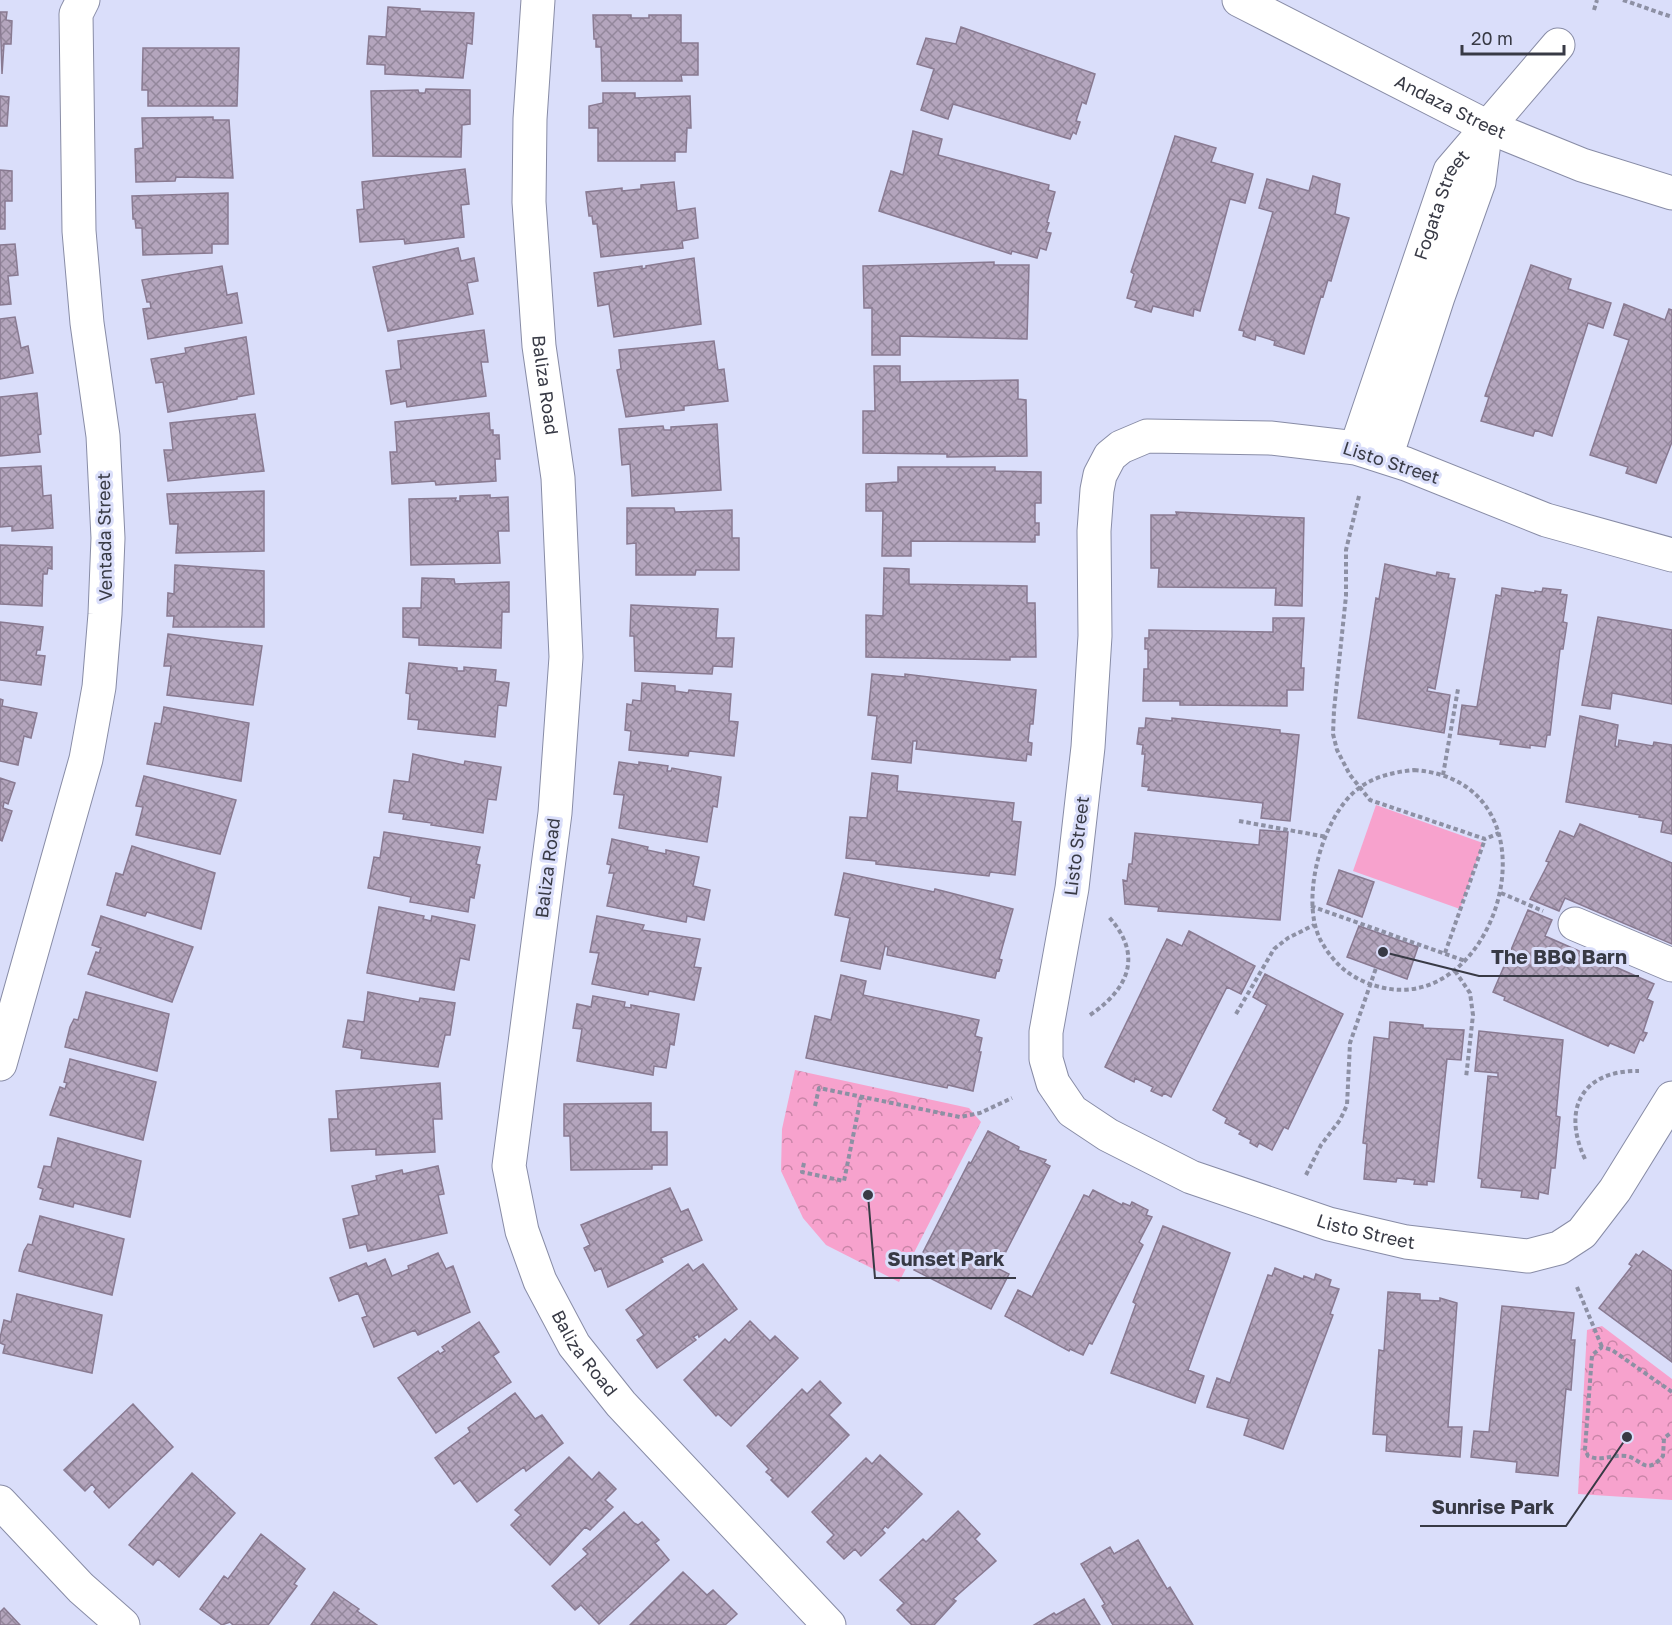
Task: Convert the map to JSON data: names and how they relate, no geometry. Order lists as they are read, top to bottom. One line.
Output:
{"streets":{"street":["Andaza Street","Fogata Street","Baliza Road","Listo Street","Ventada Street"]},"crossings":[["Andaza Street","Fogata Street"],["Fogata Street","Listo Street"]],"places":["The BBQ Barn","Sunset Park","Sunrise Park"],"scale_bar":"20 m"}
